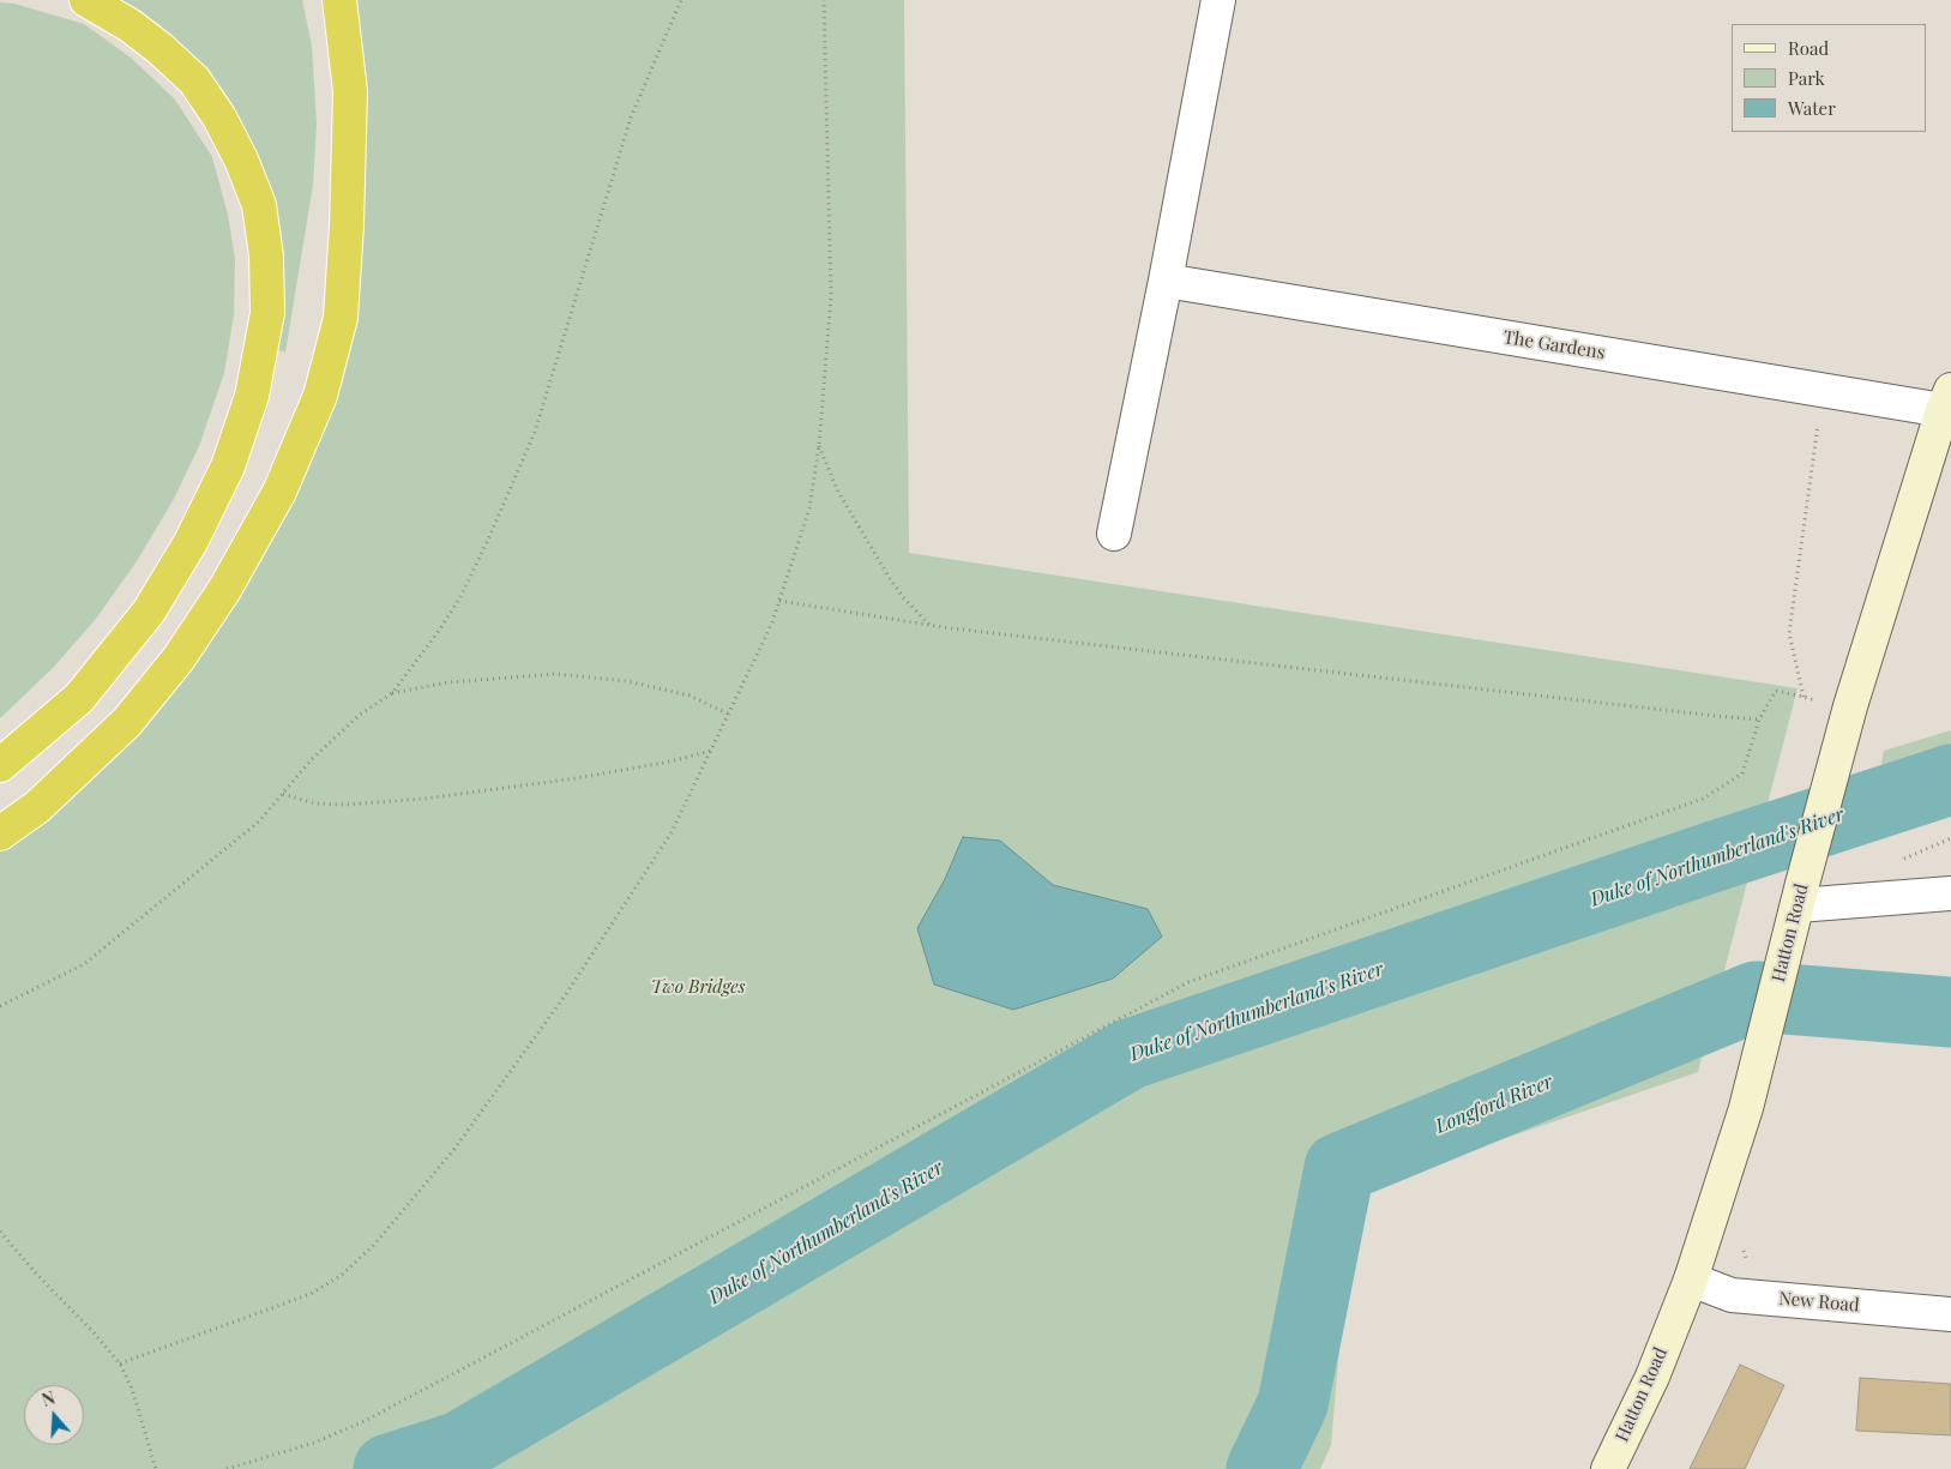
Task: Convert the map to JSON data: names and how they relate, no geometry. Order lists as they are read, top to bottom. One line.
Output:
{"streets":{"street":["The Gardens","Hatton Road","New Road"]},"crossings":[["The Gardens","Hatton Road"],["Hatton Road","New Road"]],"water":["Duke of Northumberland's River","Longford River"],"parks":["Two Bridges"],"legend":["Road","Park","Water"],"north":"top"}
